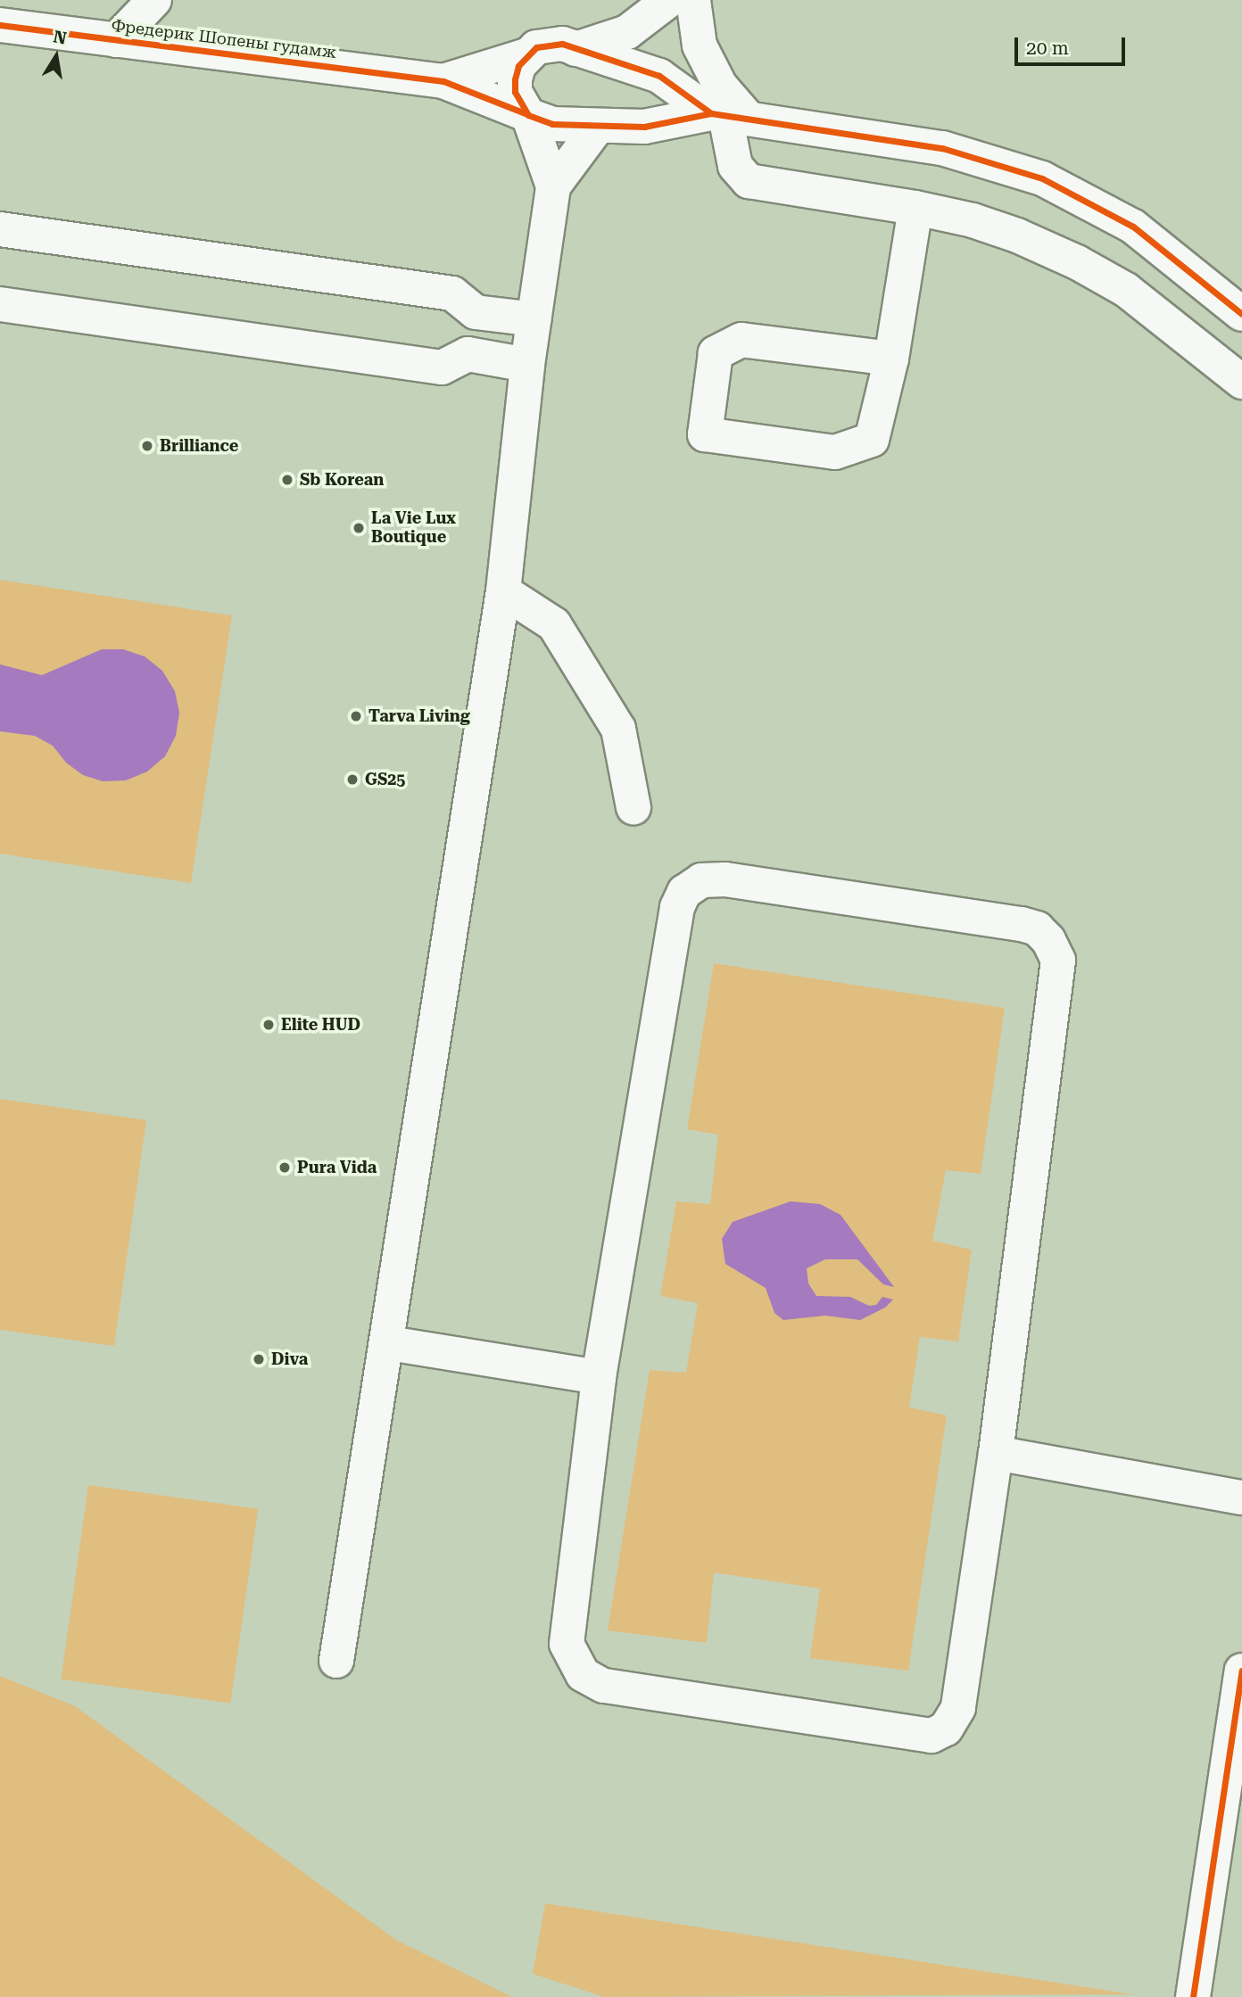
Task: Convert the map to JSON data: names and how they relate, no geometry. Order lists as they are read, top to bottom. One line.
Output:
{"streets":{"street":["Фредерик Шопены гудамж"]},"places":["Brilliance","Sb Korean","La Vie Lux Boutique","Tarva Living","GS25","Elite HUD","Pura Vida","Diva"],"scale_bar":"20 m","north":"top"}
